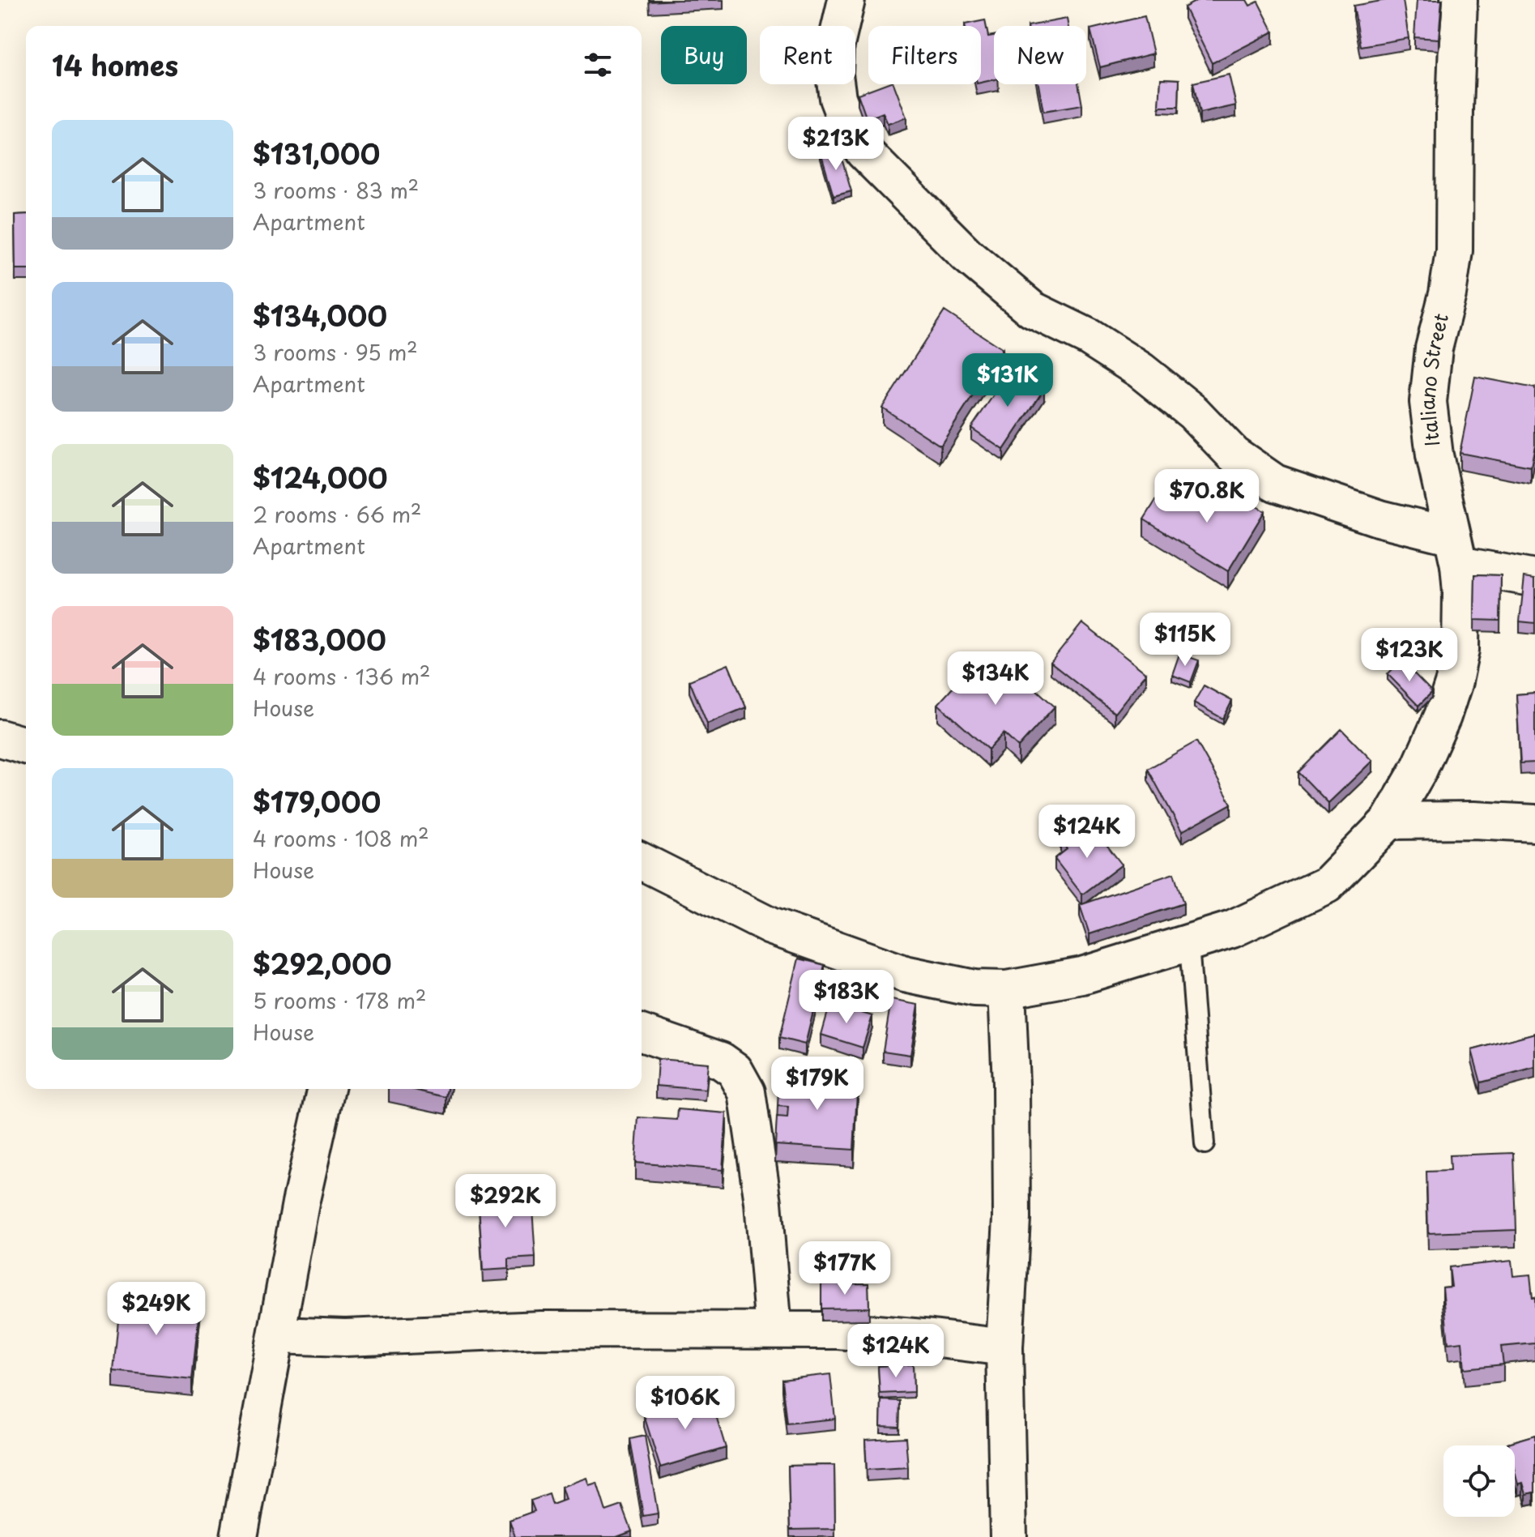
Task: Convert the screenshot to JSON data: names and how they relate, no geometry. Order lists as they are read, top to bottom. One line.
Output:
{"streets":{"street":["Italiano Street"]},"page":{"chip":["Buy","Rent","Filters","New"],"heading":"14 homes","list":[{"name":"$131,000","note":"3 rooms · 83 m² · Apartment"},{"name":"$134,000","note":"3 rooms · 95 m² · Apartment"},{"name":"$124,000","note":"2 rooms · 66 m² · Apartment"},{"name":"$183,000","note":"4 rooms · 136 m² · House"},{"name":"$179,000","note":"4 rooms · 108 m² · House"},{"name":"$292,000","note":"5 rooms · 178 m² · House"}],"price":["$213K","$131K","$70.8K","$115K","$123K","$134K","$124K","$183K","$179K","$292K","$177K","$249K","$124K","$106K"]}}
